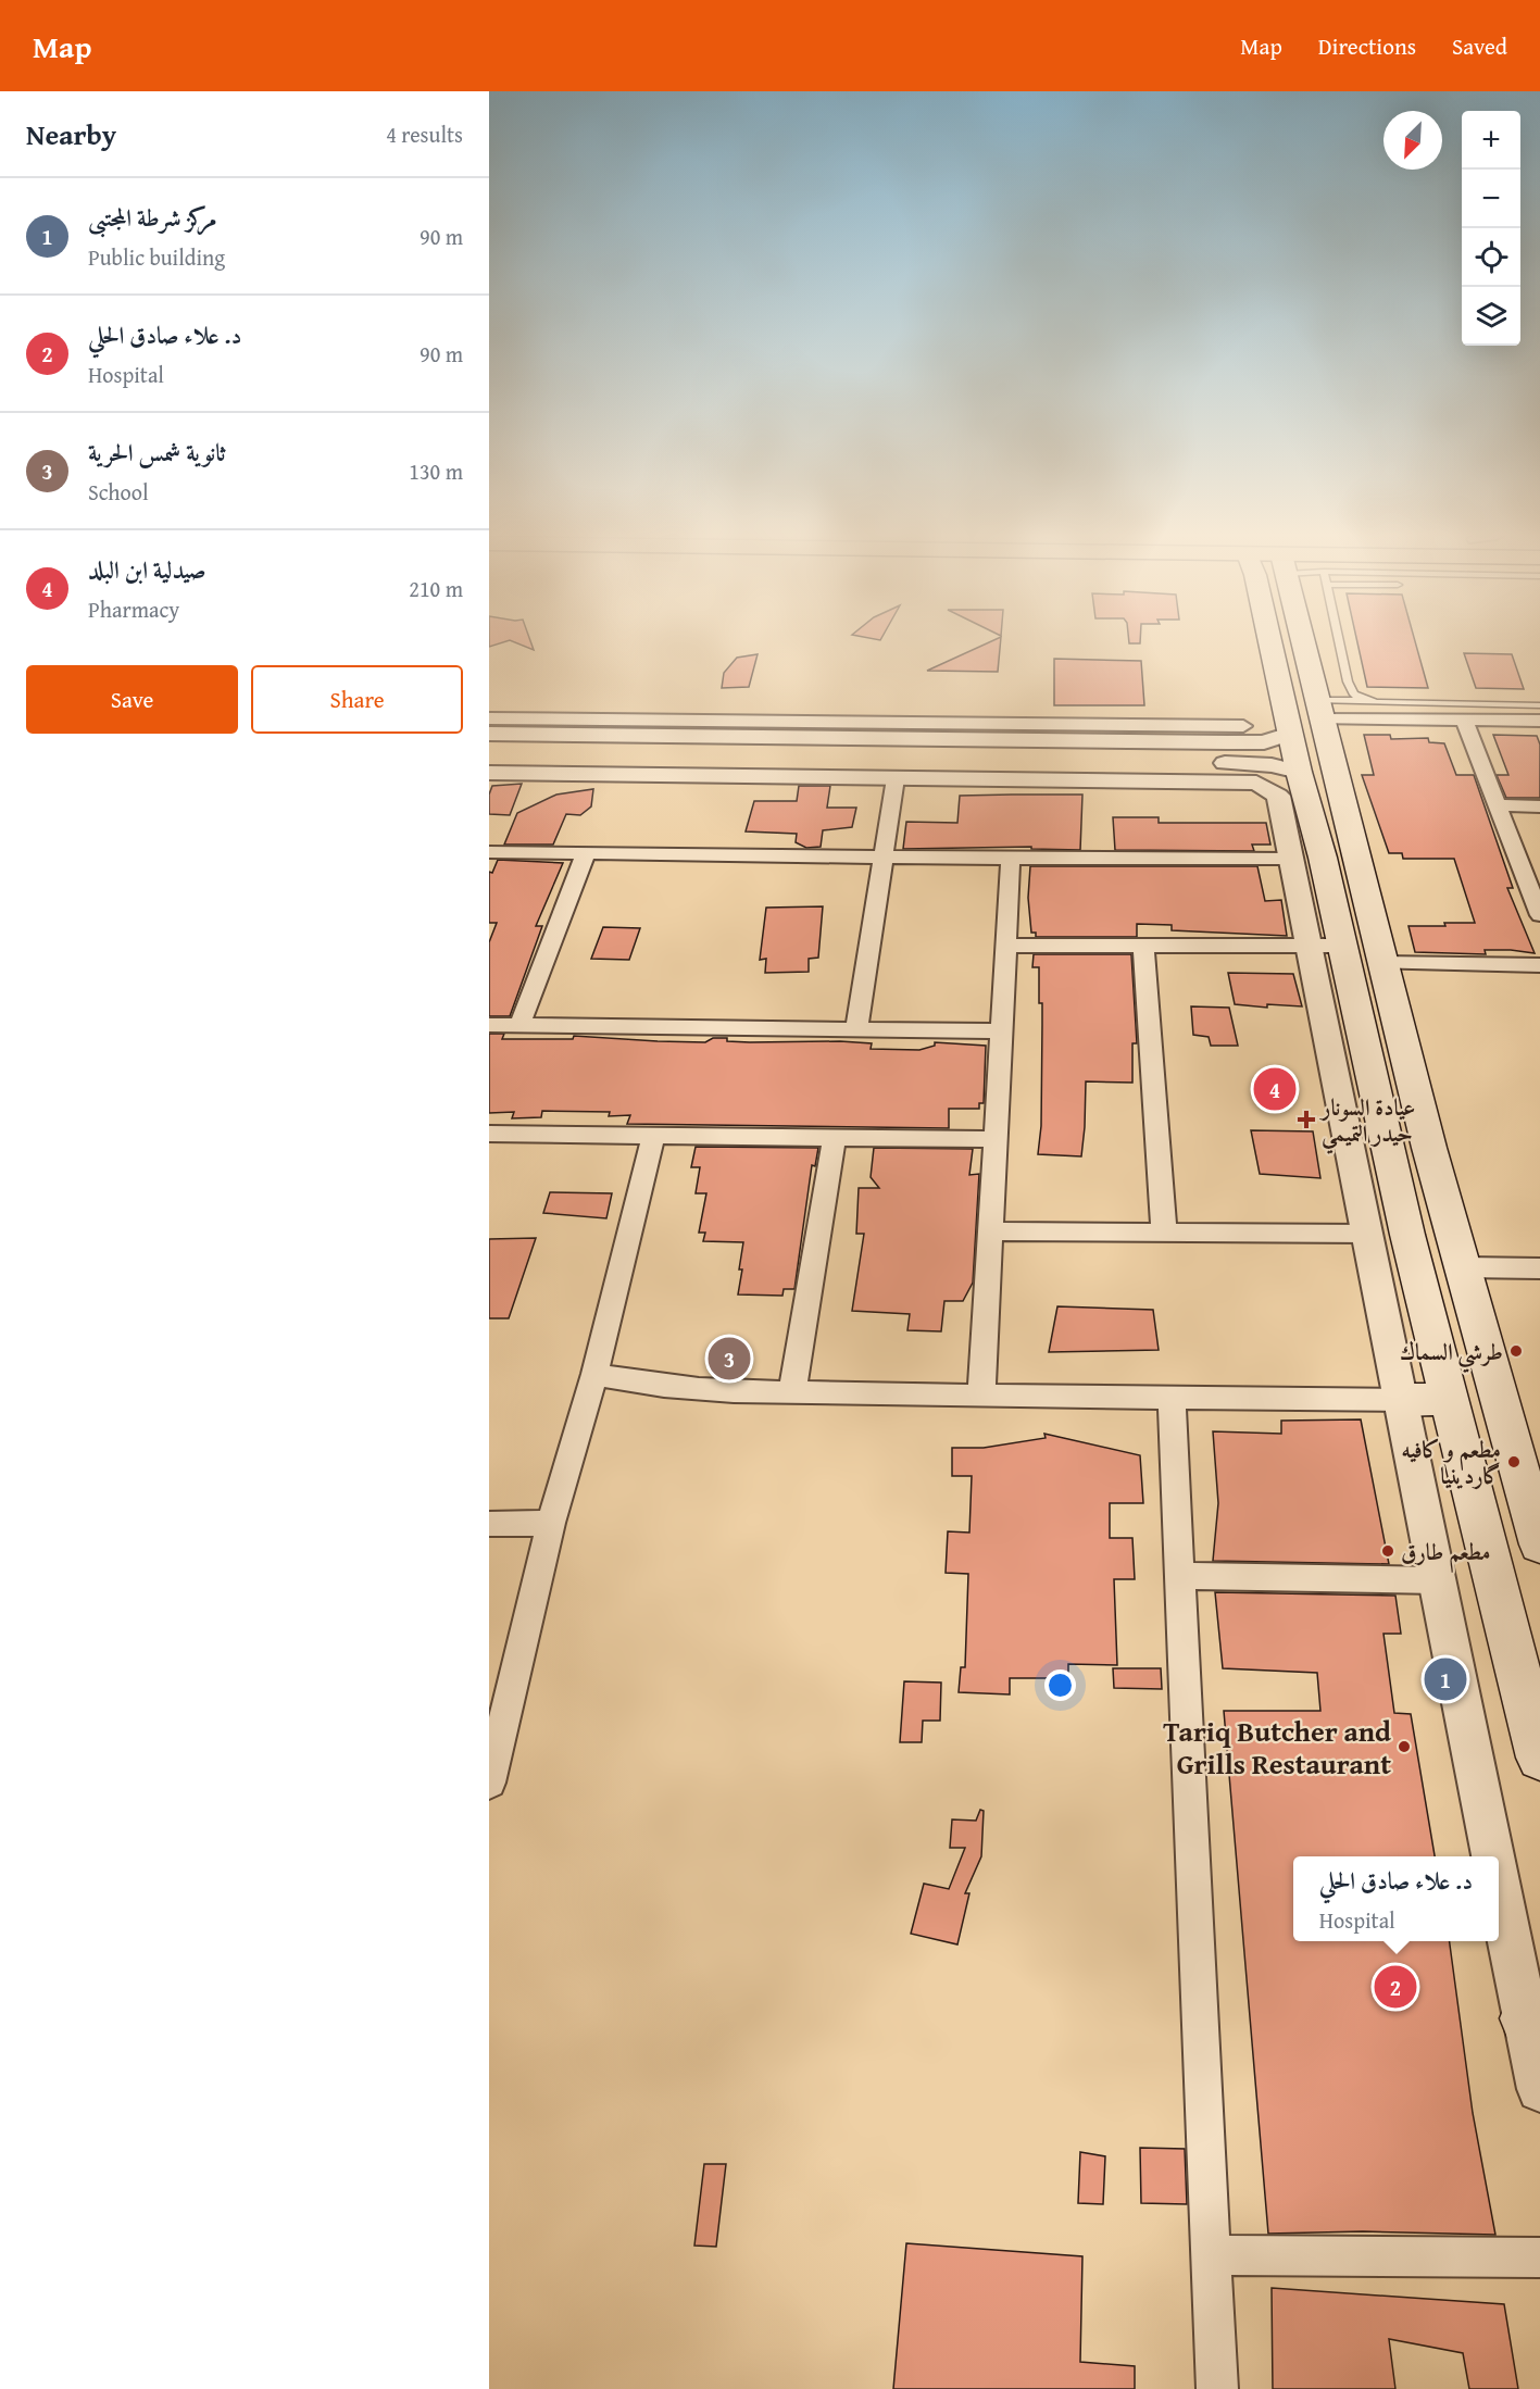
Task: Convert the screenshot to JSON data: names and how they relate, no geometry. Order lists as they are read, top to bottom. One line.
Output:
{"places":{"health":["عيادة السونار حيدر التميمي"],"other":["طرشي السماك","مطعم و كافيه گاردينيا","مطعم طارق","Tariq Butcher and Grills Restaurant"]},"north":"bottom left","page":{"header":"Map","nav":["Map","Directions","Saved"],"heading":["Nearby","4 results"],"map_buttons":["+","−"],"list":[{"mark":"1","name":"مركز شرطة المجتبى","note":"Public building","value":"90 m"},{"mark":"2","name":"د. علاء صادق الحلي","note":"Hospital","value":"90 m"},{"mark":"3","name":"ثانوية شمس الحرية","note":"School","value":"130 m"},{"mark":"4","name":"صيدلية ابن البلد","note":"Pharmacy","value":"210 m"}],"buttons":["Save","Share"],"pins":["4","3","1","2"],"popup":["د. علاء صادق الحلي","Hospital"]}}
